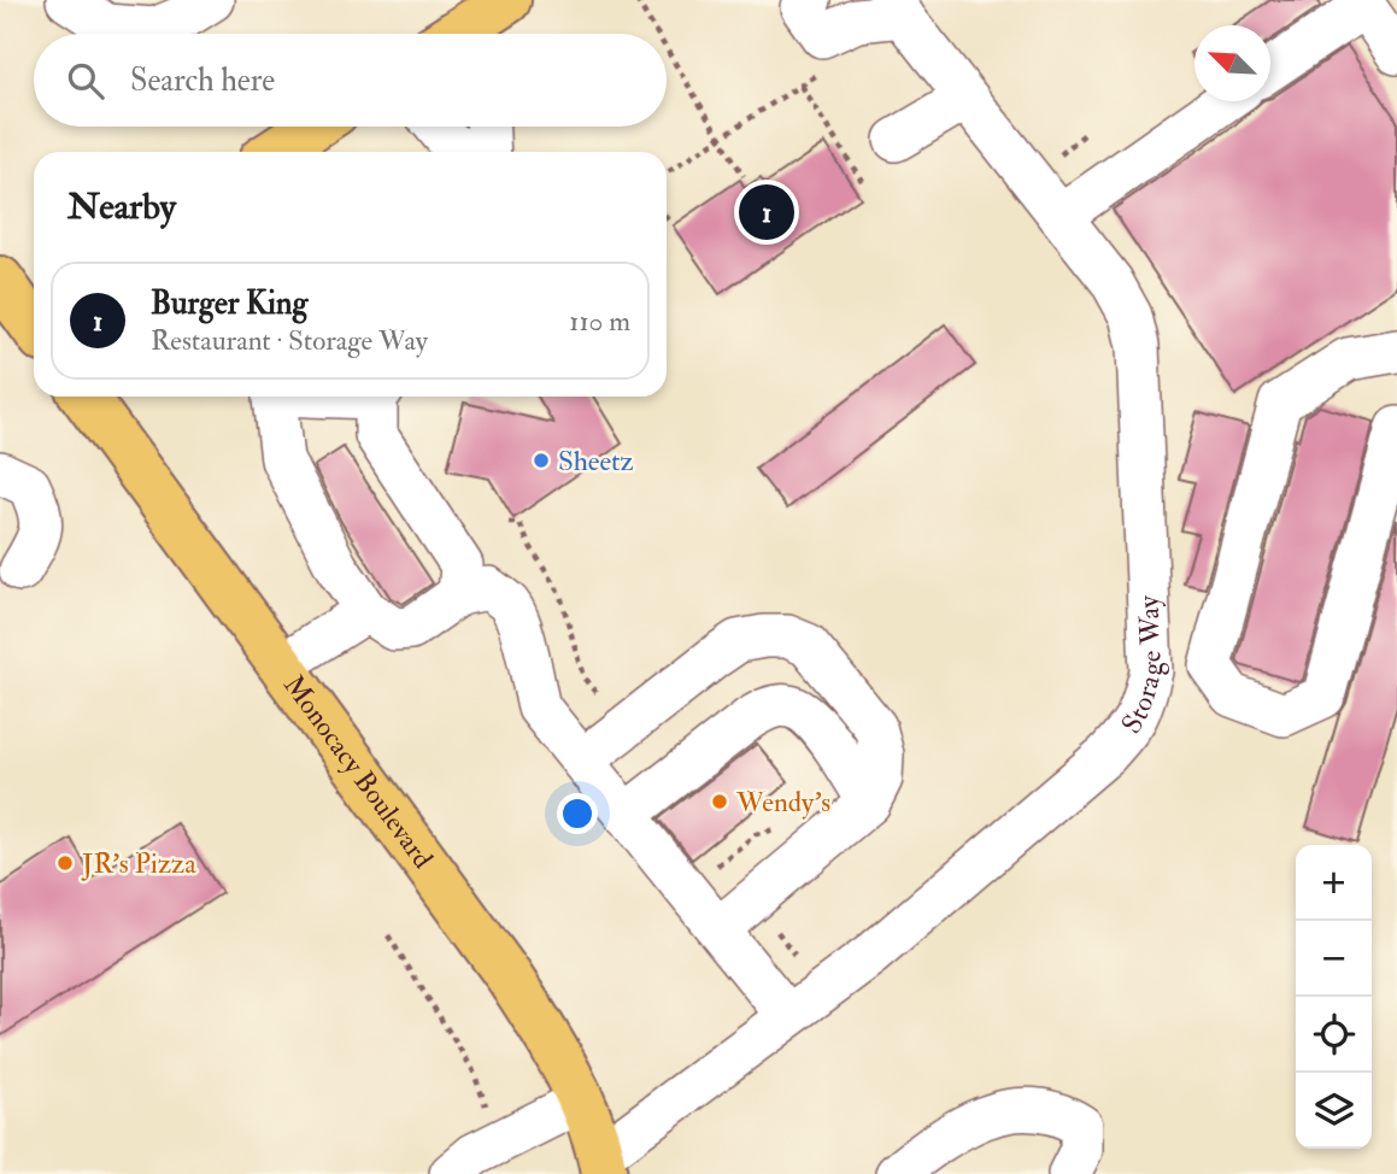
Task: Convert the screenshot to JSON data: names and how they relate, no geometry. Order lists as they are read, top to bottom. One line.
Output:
{"streets":{"main road":["Monocacy Boulevard"],"street":["Storage Way"]},"crossings":[["Storage Way","Monocacy Boulevard"]],"places":["Sheetz","Wendy's","JR's Pizza"],"north":"top left","page":{"search":"Search here","heading":"Nearby","pins":"1","list":[{"mark":"1","name":"Burger King","note":"Restaurant · Storage Way","value":"110 m"}],"map_buttons":["+","−"]}}
